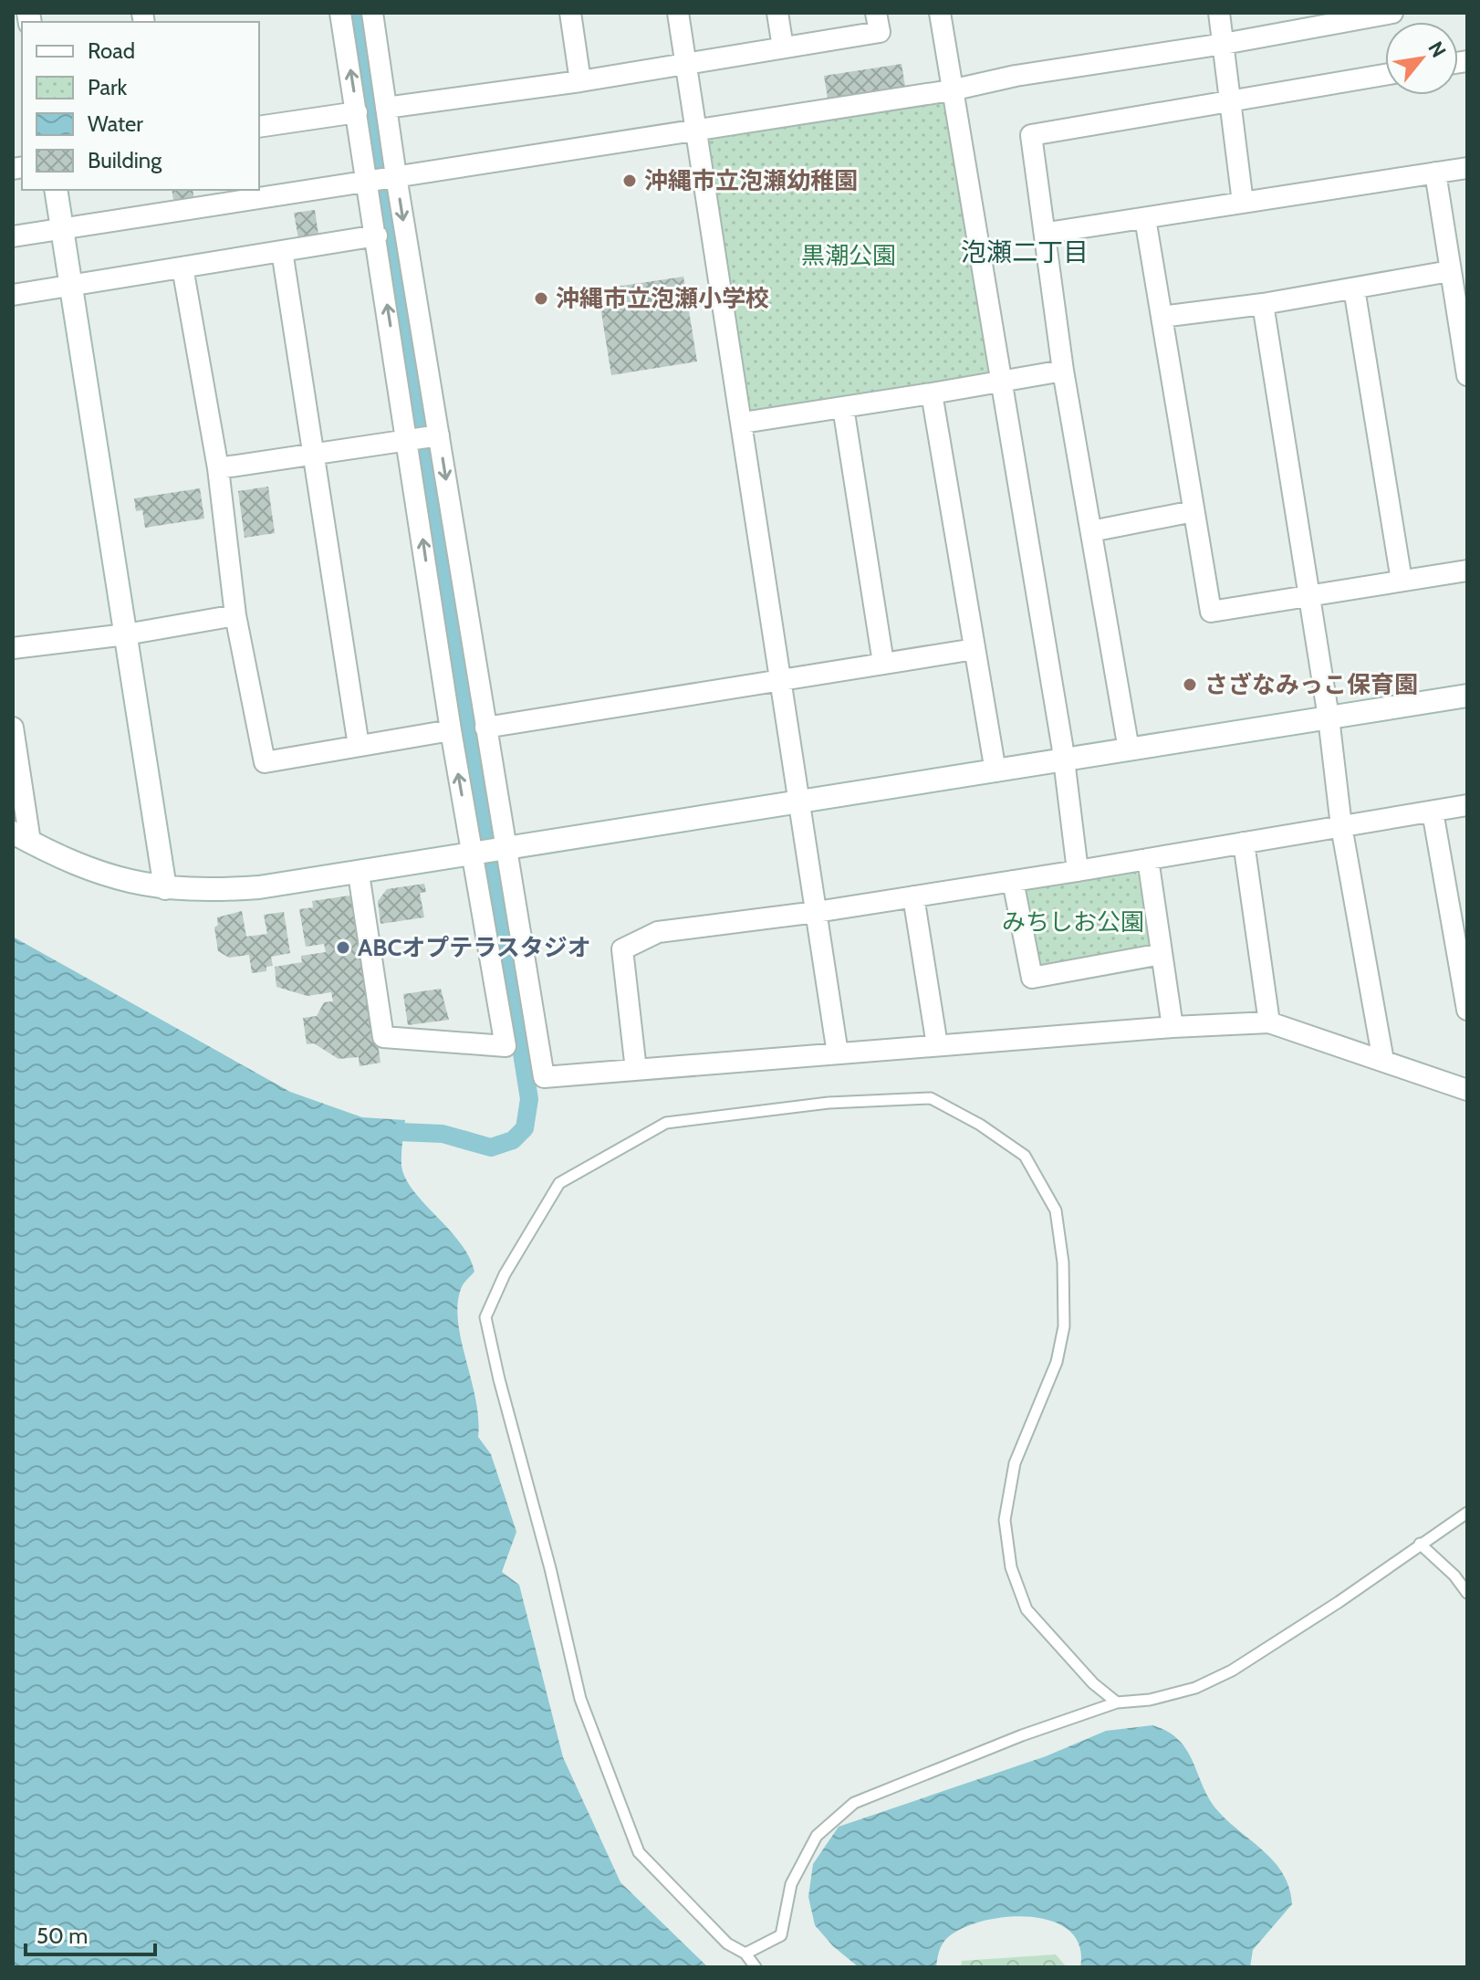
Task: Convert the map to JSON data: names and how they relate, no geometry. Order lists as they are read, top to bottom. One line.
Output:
{"districts":["泡瀬二丁目"],"parks":["黒潮公園","みちしお公園"],"places":["沖縄市立泡瀬幼稚園","沖縄市立泡瀬小学校","さざなみっこ保育園","ABCオプテラスタジオ"],"legend":["Road","Park","Water","Building"],"scale_bar":"50 m","north":"top right"}
